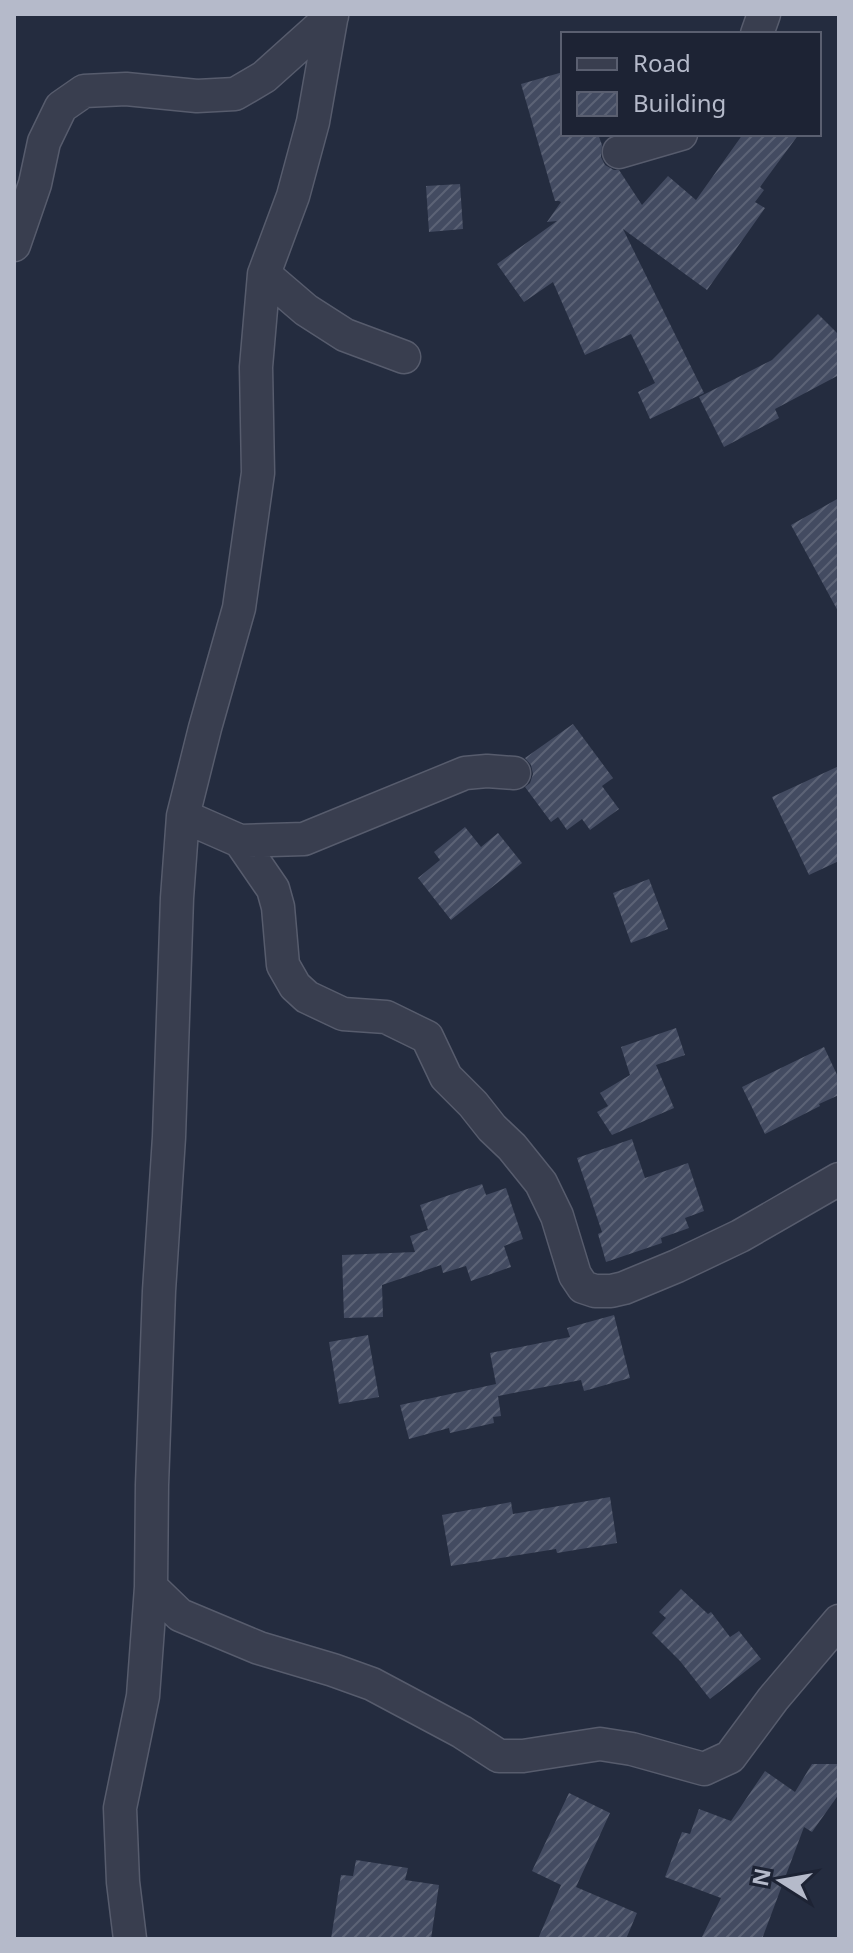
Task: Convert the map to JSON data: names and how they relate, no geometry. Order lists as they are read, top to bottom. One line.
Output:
{"legend":["Road","Building"],"north":"left"}
